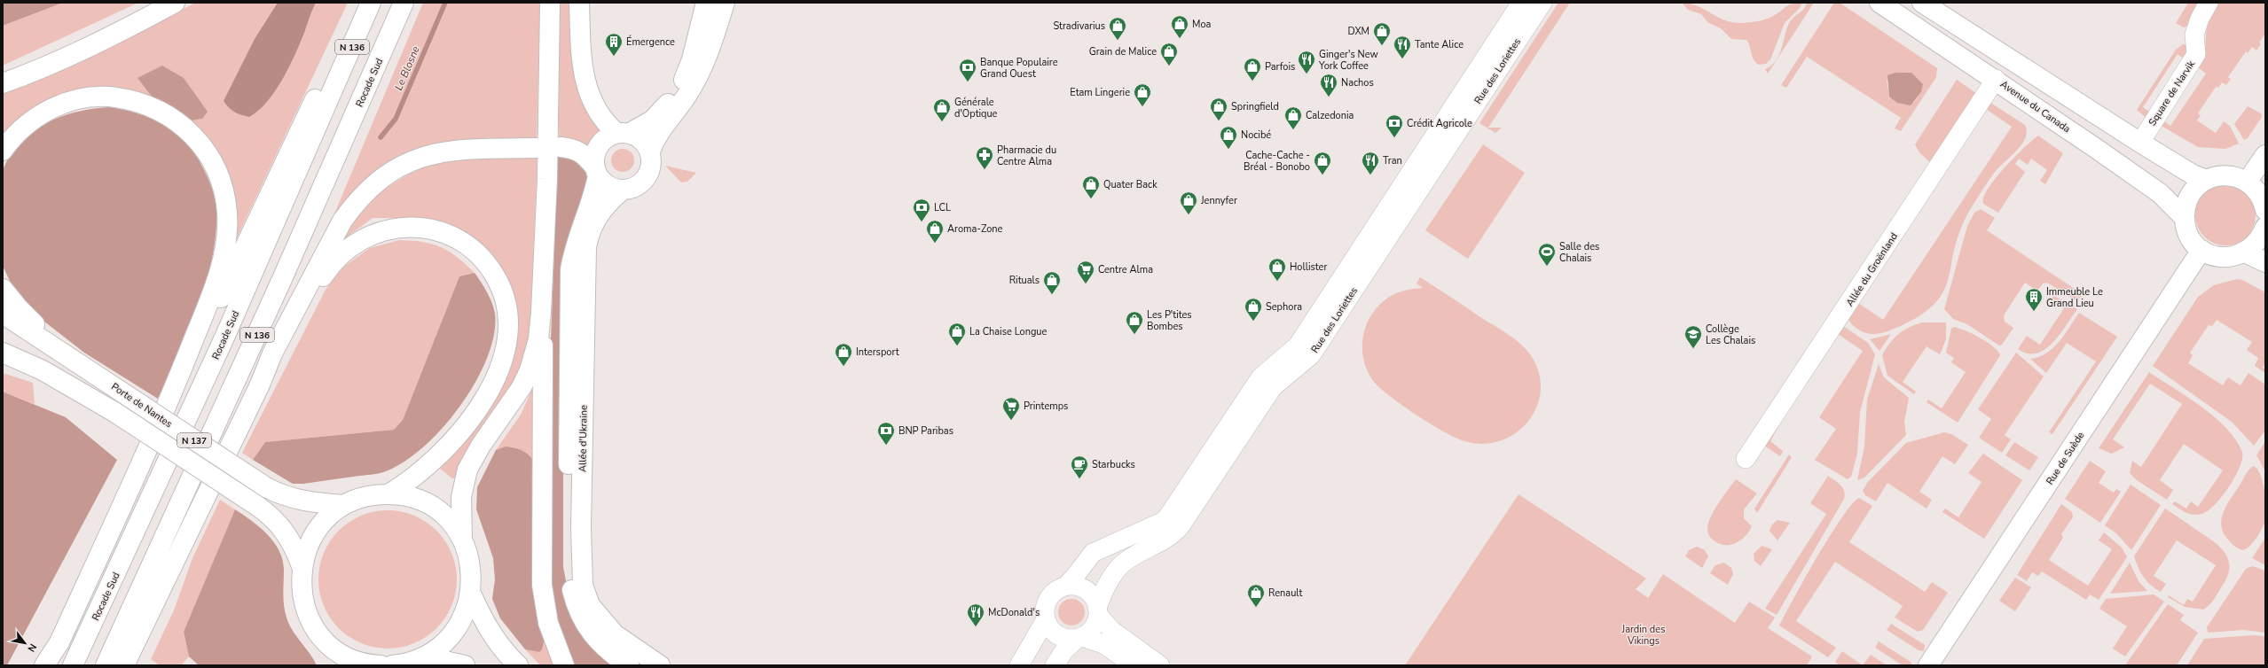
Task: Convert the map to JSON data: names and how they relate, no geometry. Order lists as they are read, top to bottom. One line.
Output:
{"streets":{"main road":["N 136","Rocade Sud","Avenue du Canada","Porte de Nantes","Allée d'Ukraine","N 137","Rue de Suède"],"street":["Rue des Loriettes","Square de Narvik","Allée du Groënland"]},"crossings":[["Avenue du Canada","Allée du Groënland"]],"water":["Le Blosne"],"parks":["Jardin des Vikings"],"places":{"shop":["Moa","Stradivarius","DXM","Grain de Malice","Parfois","Etam Lingerie","Springfield","Générale d'Optique","Calzedonia","Nocibé","Cache-Cache - Bréal - Bonobo","Quater Back","Jennyfer","Aroma-Zone","Hollister","Rituals","Sephora","Les P'tites Bombes","La Chaise Longue","Intersport","Renault"],"building":["Émergence","Immeuble Le Grand Lieu"],"restaurant":["Tante Alice","Ginger's New York Coffee","Nachos","Tran","McDonald's"],"bank":["Banque Populaire Grand Ouest","Crédit Agricole","LCL","BNP Paribas"],"pharmacy":["Pharmacie du Centre Alma"],"sports":["Salle des Chalais"],"supermarket":["Centre Alma","Printemps"],"school or university":["Collège Les Chalais"],"cafe":["Starbucks"]},"north":"bottom right"}
